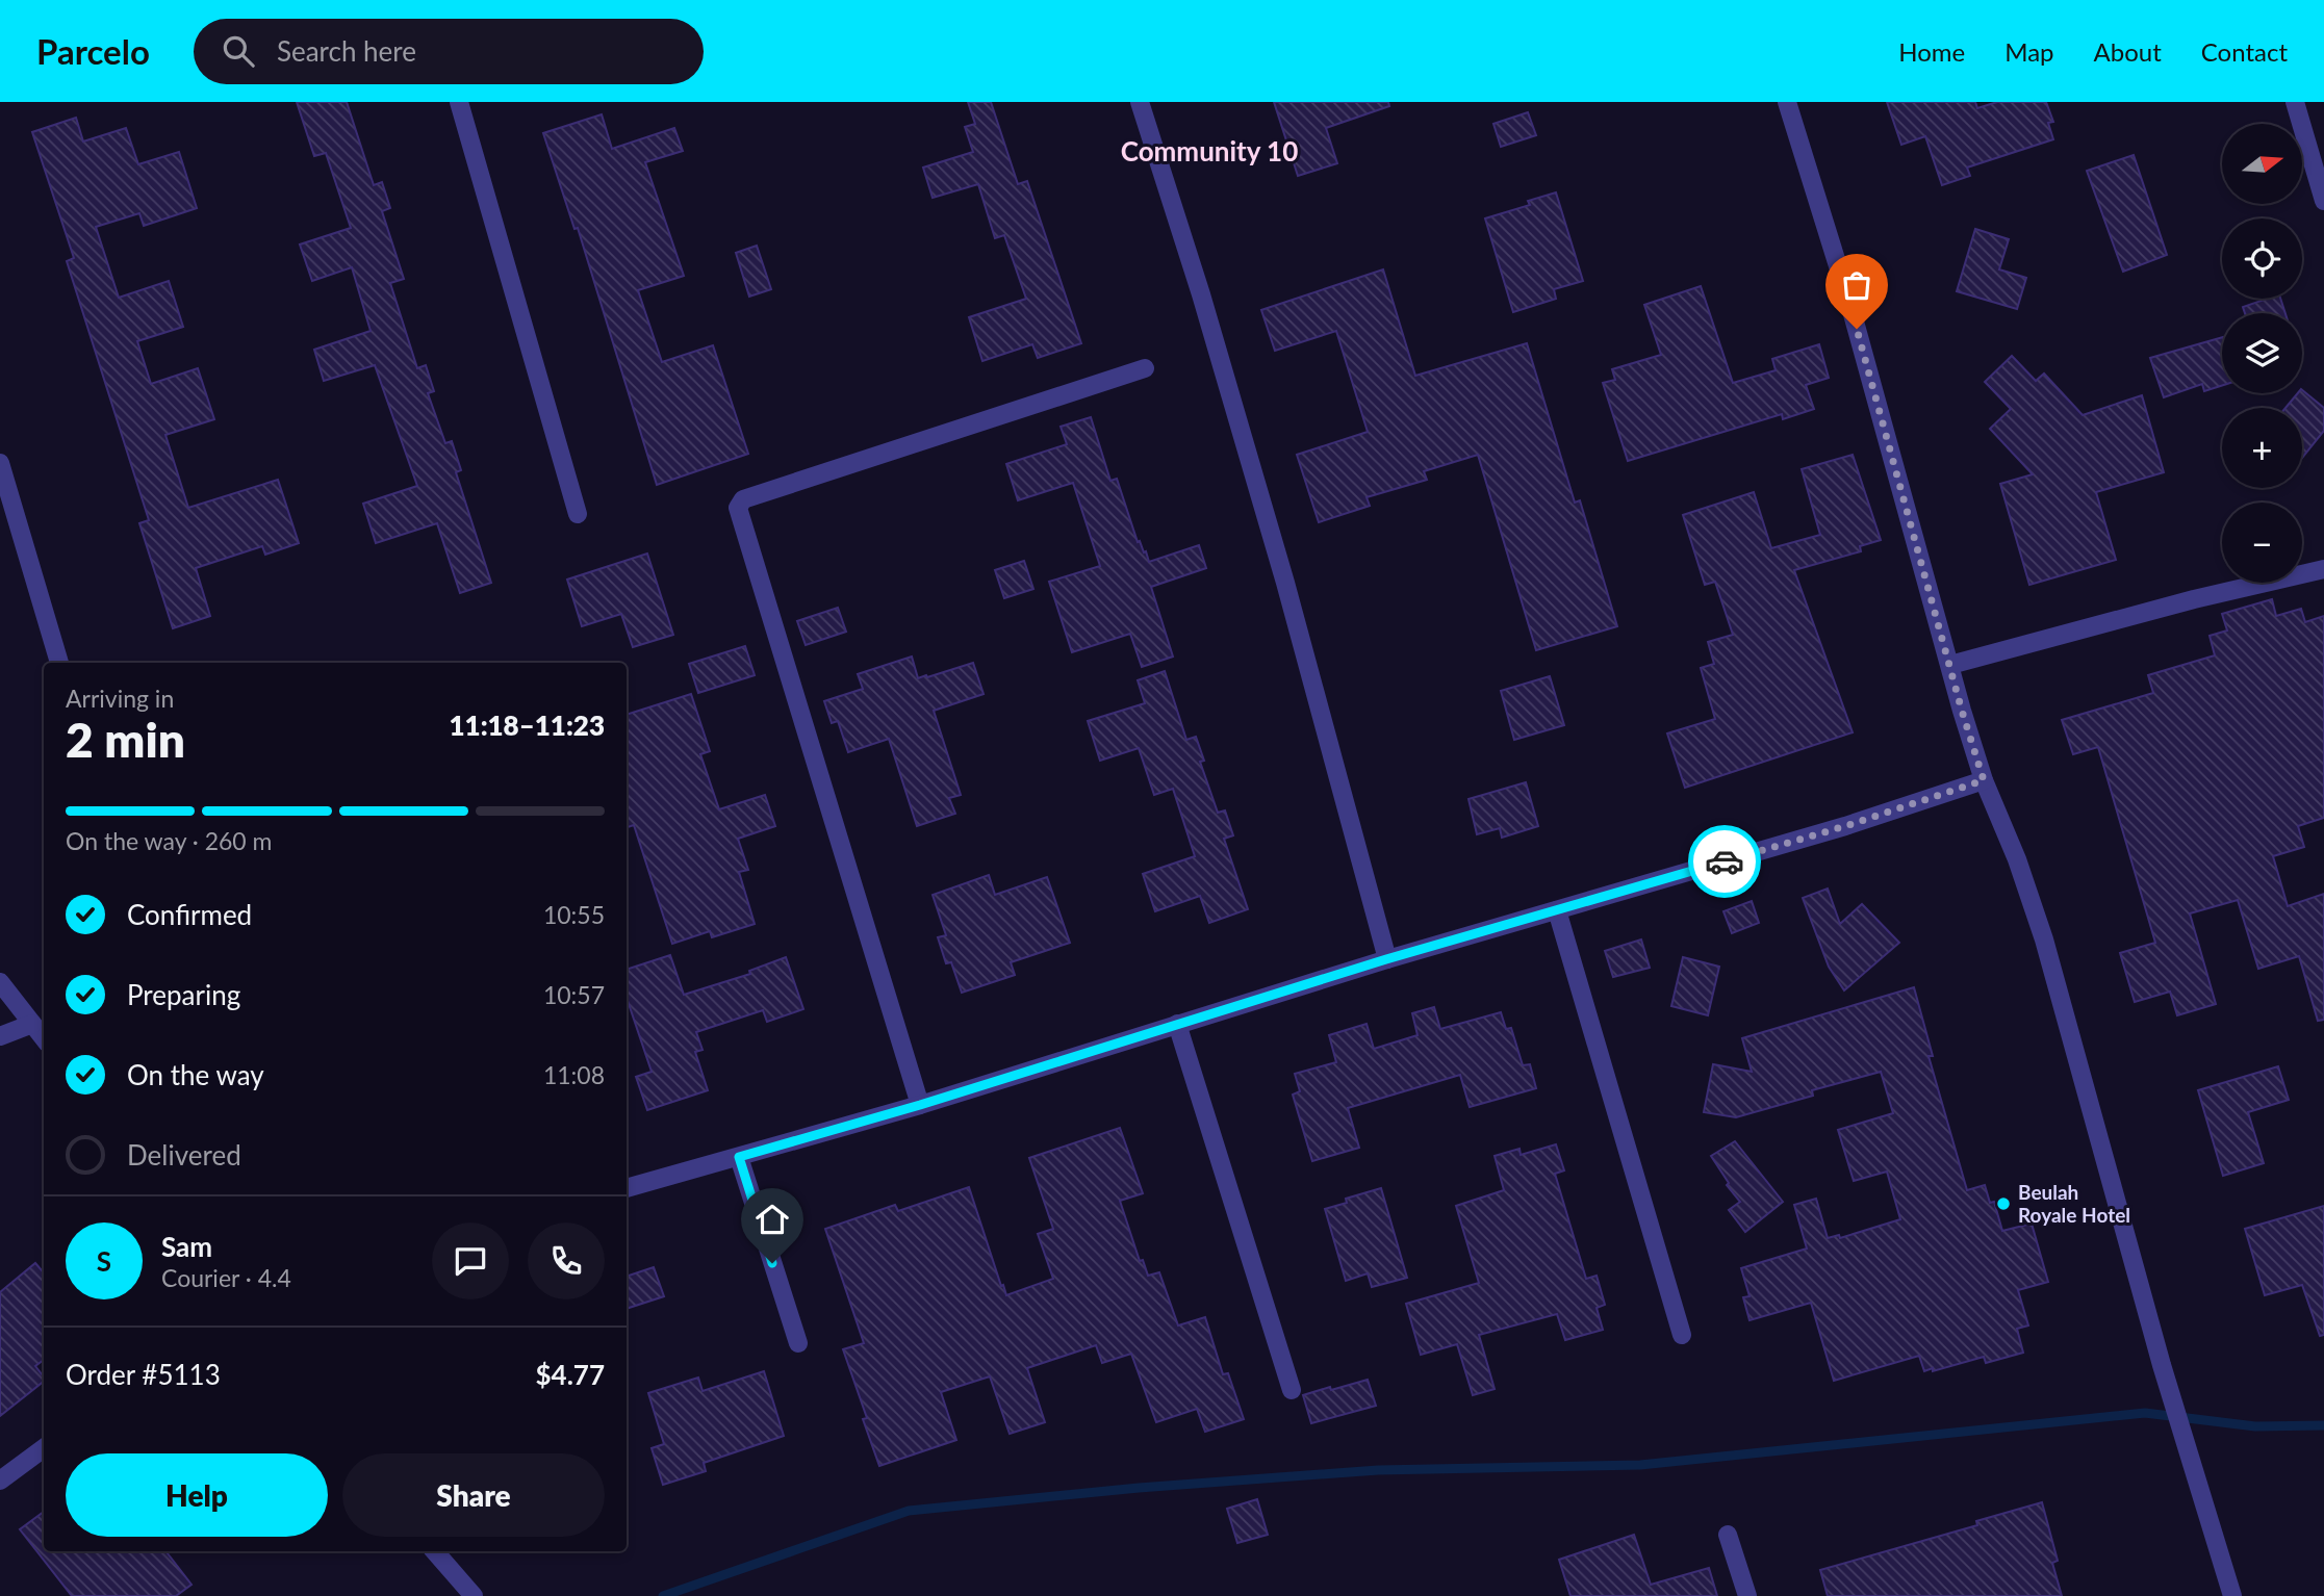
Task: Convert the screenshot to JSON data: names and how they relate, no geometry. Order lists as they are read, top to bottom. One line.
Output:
{"districts":["Community 10"],"places":["Beulah Royale Hotel"],"north":"right","page":{"header":"Parcelo","search":"Search here","nav":["Home","Map","About","Contact"],"map_buttons":["+","−"],"heading":["2 min","Arriving in","11:18–11:23"],"panel":["Sam","Courier · 4.4","Order #5113","$4.77"],"bar":"On the way · 260 m","list":[["Confirmed","10:55"],["Preparing","10:57"],["On the way","11:08"],"Delivered"],"round":"S","buttons":["Help","Share"]}}
